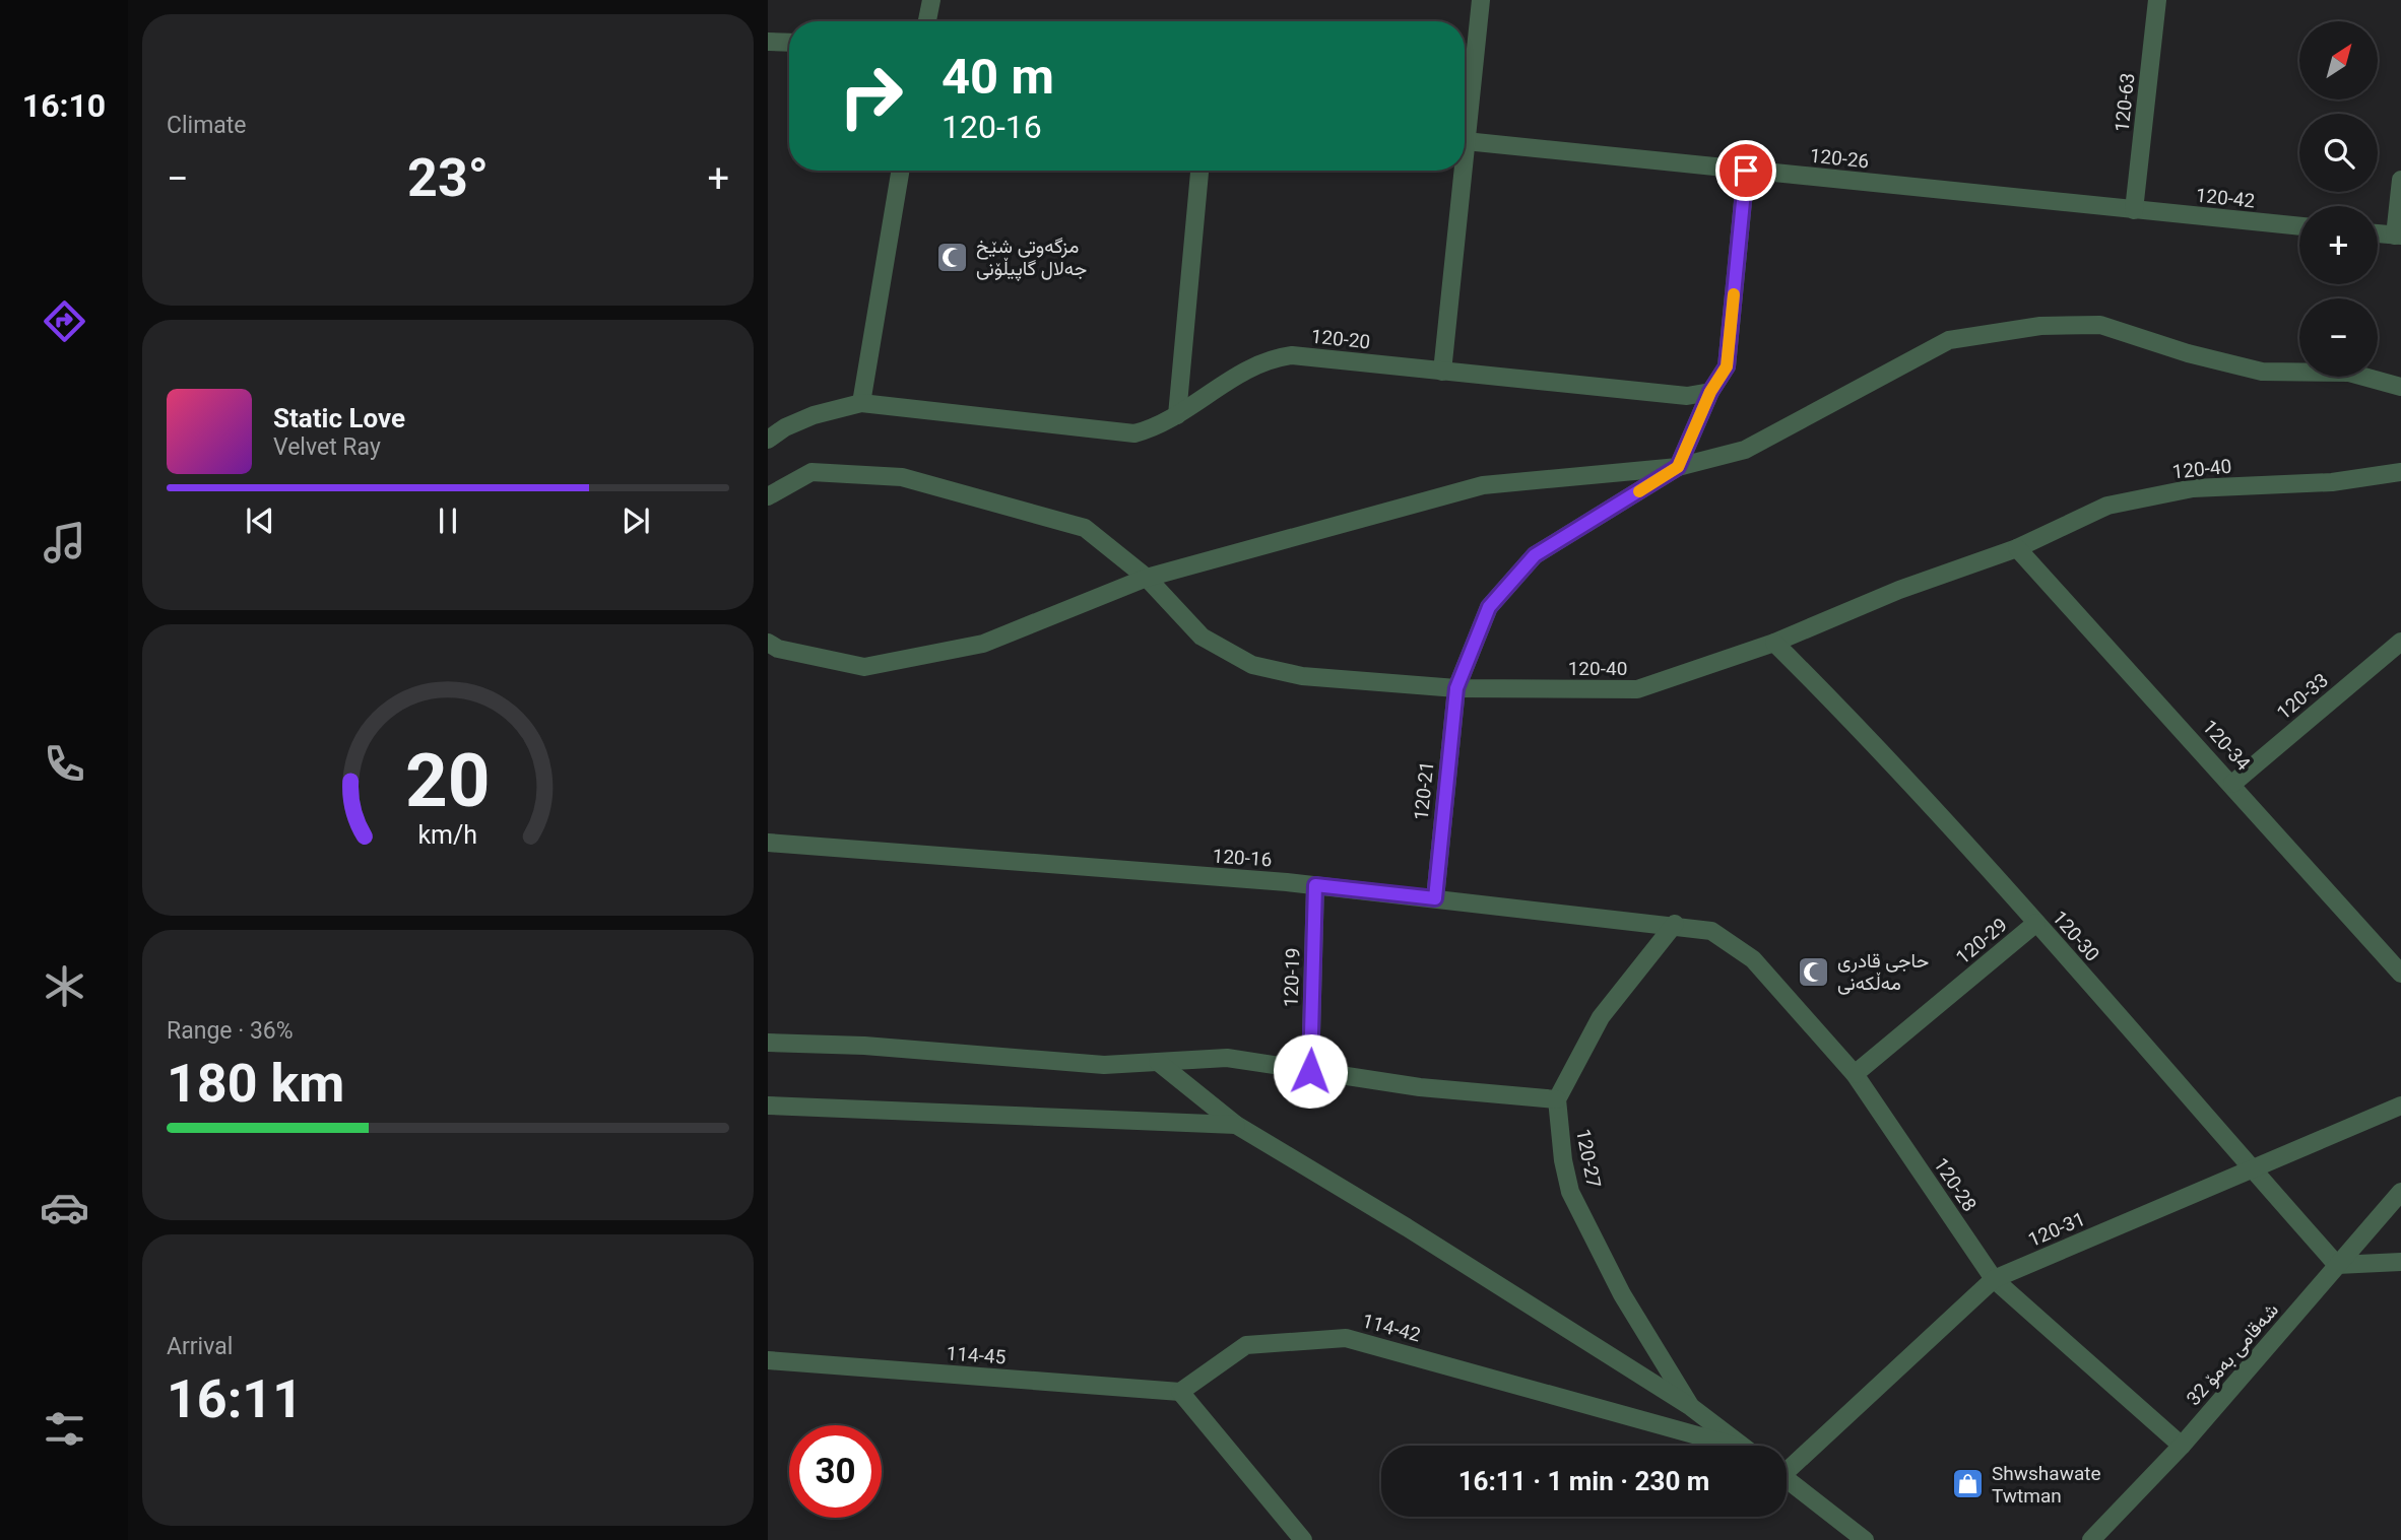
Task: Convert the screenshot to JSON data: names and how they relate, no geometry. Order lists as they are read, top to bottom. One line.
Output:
{"streets":{"street":["120-63","120-26","120-42","120-20","120-40","120-33","120-34","120-21","120-16","120-30","120-29","120-19","120-27","120-28","120-31","114-42","شەقامی بەمۆ 32","114-45"]},"crossings":[["120-63","120-26"],["120-63","120-42"],["120-26","120-42"],["120-40","120-34"],["120-40","120-21"],["120-40","120-30"],["120-33","120-34"],["120-21","120-16"],["120-16","120-19"],["120-16","120-28"],["120-30","120-29"],["120-30","120-31"],["120-30","شەقامی بەمۆ 32"],["120-29","120-28"],["120-28","120-31"],["120-28","شەقامی بەمۆ 32"],["114-42","114-45"]],"places":{"mosque":["مزگەوتی شێخ جەلال گاپیڵۆنی","حاجی قادری مەڵکەنی"],"shop":["Shwshawate Twtman"]},"north":"top right","page":{"tabs":"16:10","tile":["Climate",["Range · 36%","180 km"],["Arrival","16:11"]],"map_buttons":["+","−"],"turn":["40 m","120-16"],"heat":["−","23°","+"],"song":["Static Love","Velvet Ray"],"limit":"30","trip":"16:11 · 1 min · 230 m","gauge":["20","km/h"]}}
